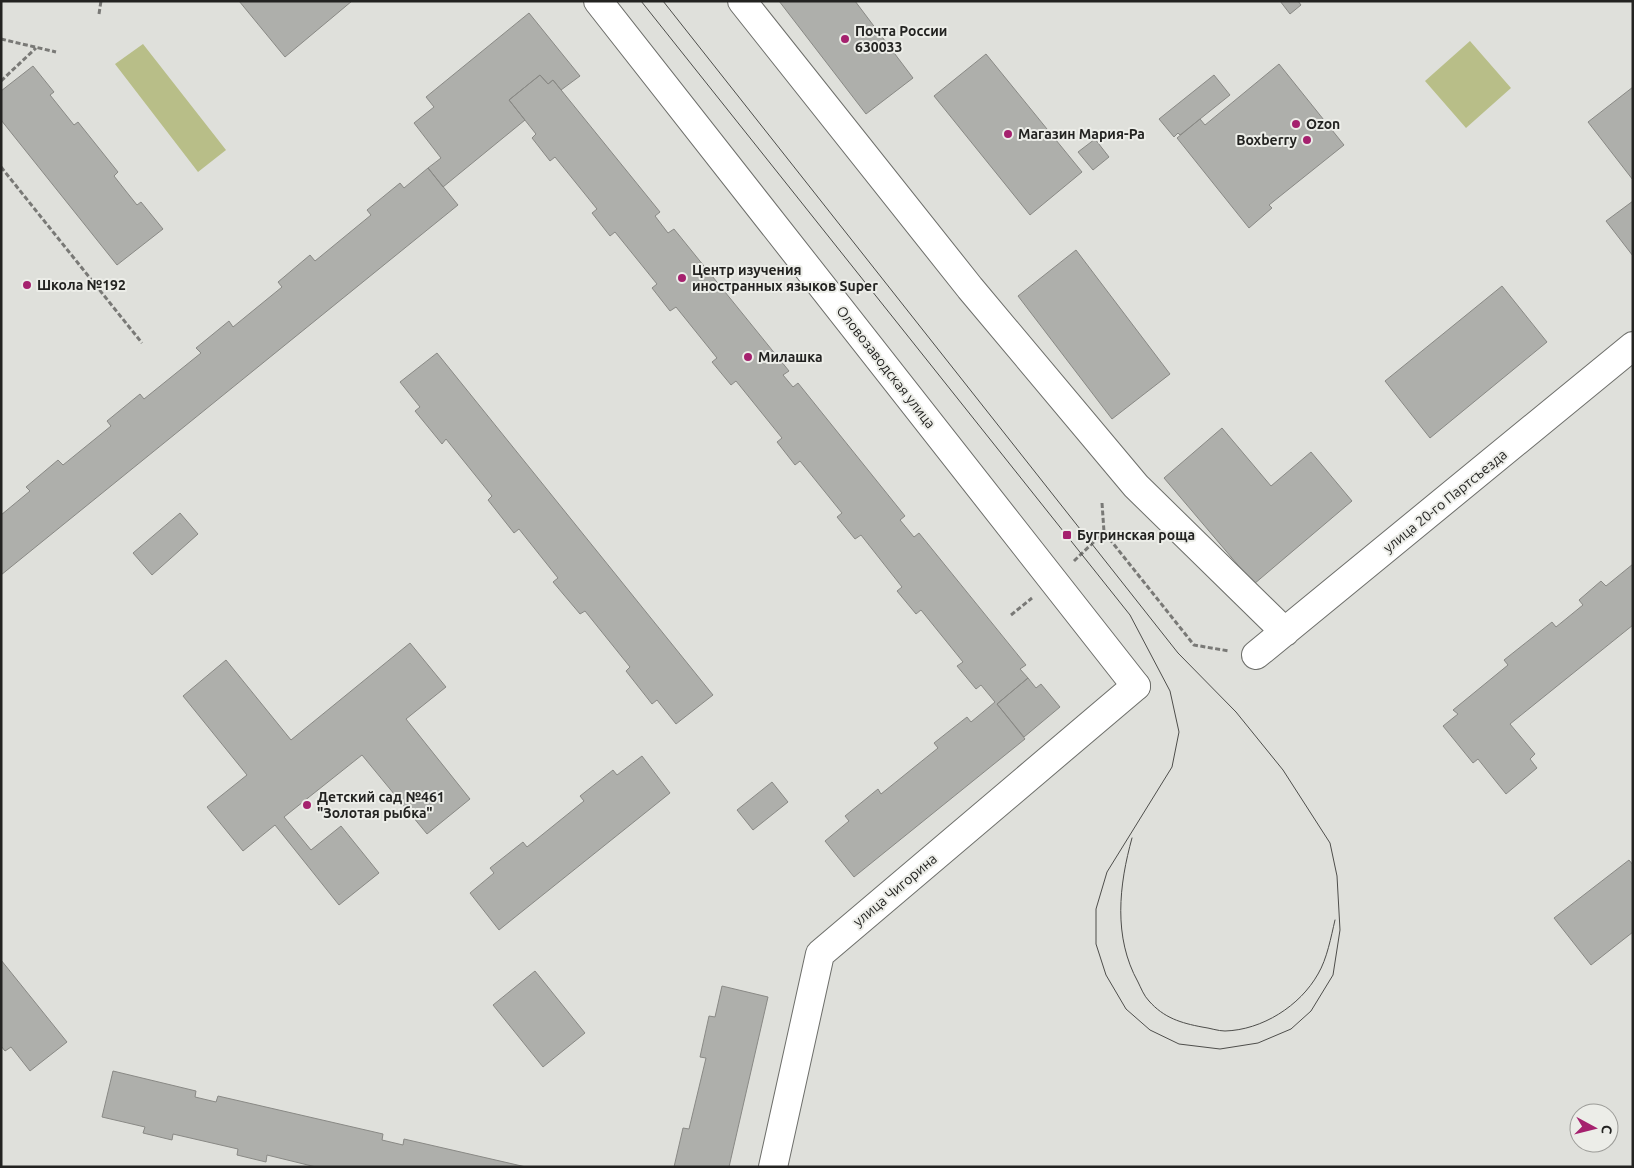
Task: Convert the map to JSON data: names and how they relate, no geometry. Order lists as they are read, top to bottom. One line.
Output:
{"streets":{"street":["Оловозаводская улица","улица 20-го Партсъезда","улица Чигорина"]},"crossings":[["Оловозаводская улица","улица Чигорина"]],"places":{"other":["Почта России 630033","Ozon","Магазин Мария-Ра","Boxberry","Центр изучения иностранных языков Super","Школа №192","Милашка","Детский сад №461 \"Золотая рыбка\""],"transit":["Бугринская роща"]},"north":"right"}
